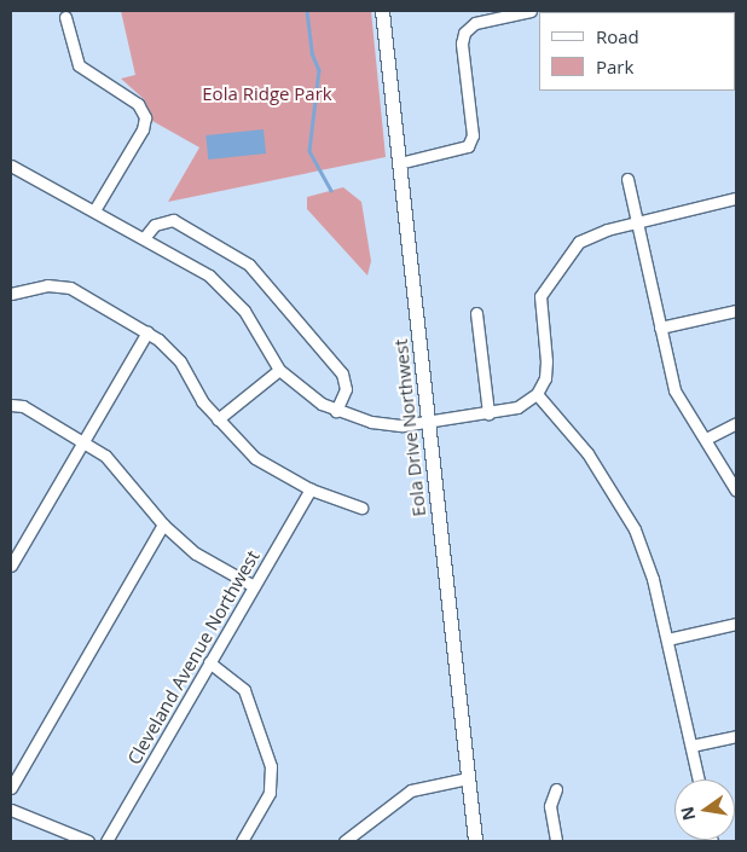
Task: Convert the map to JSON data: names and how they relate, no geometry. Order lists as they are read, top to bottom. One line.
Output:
{"streets":{"main road":["Eola Drive Northwest"],"street":["Cleveland Avenue Northwest"]},"parks":["Eola Ridge Park"],"legend":["Road","Park"],"north":"left"}
